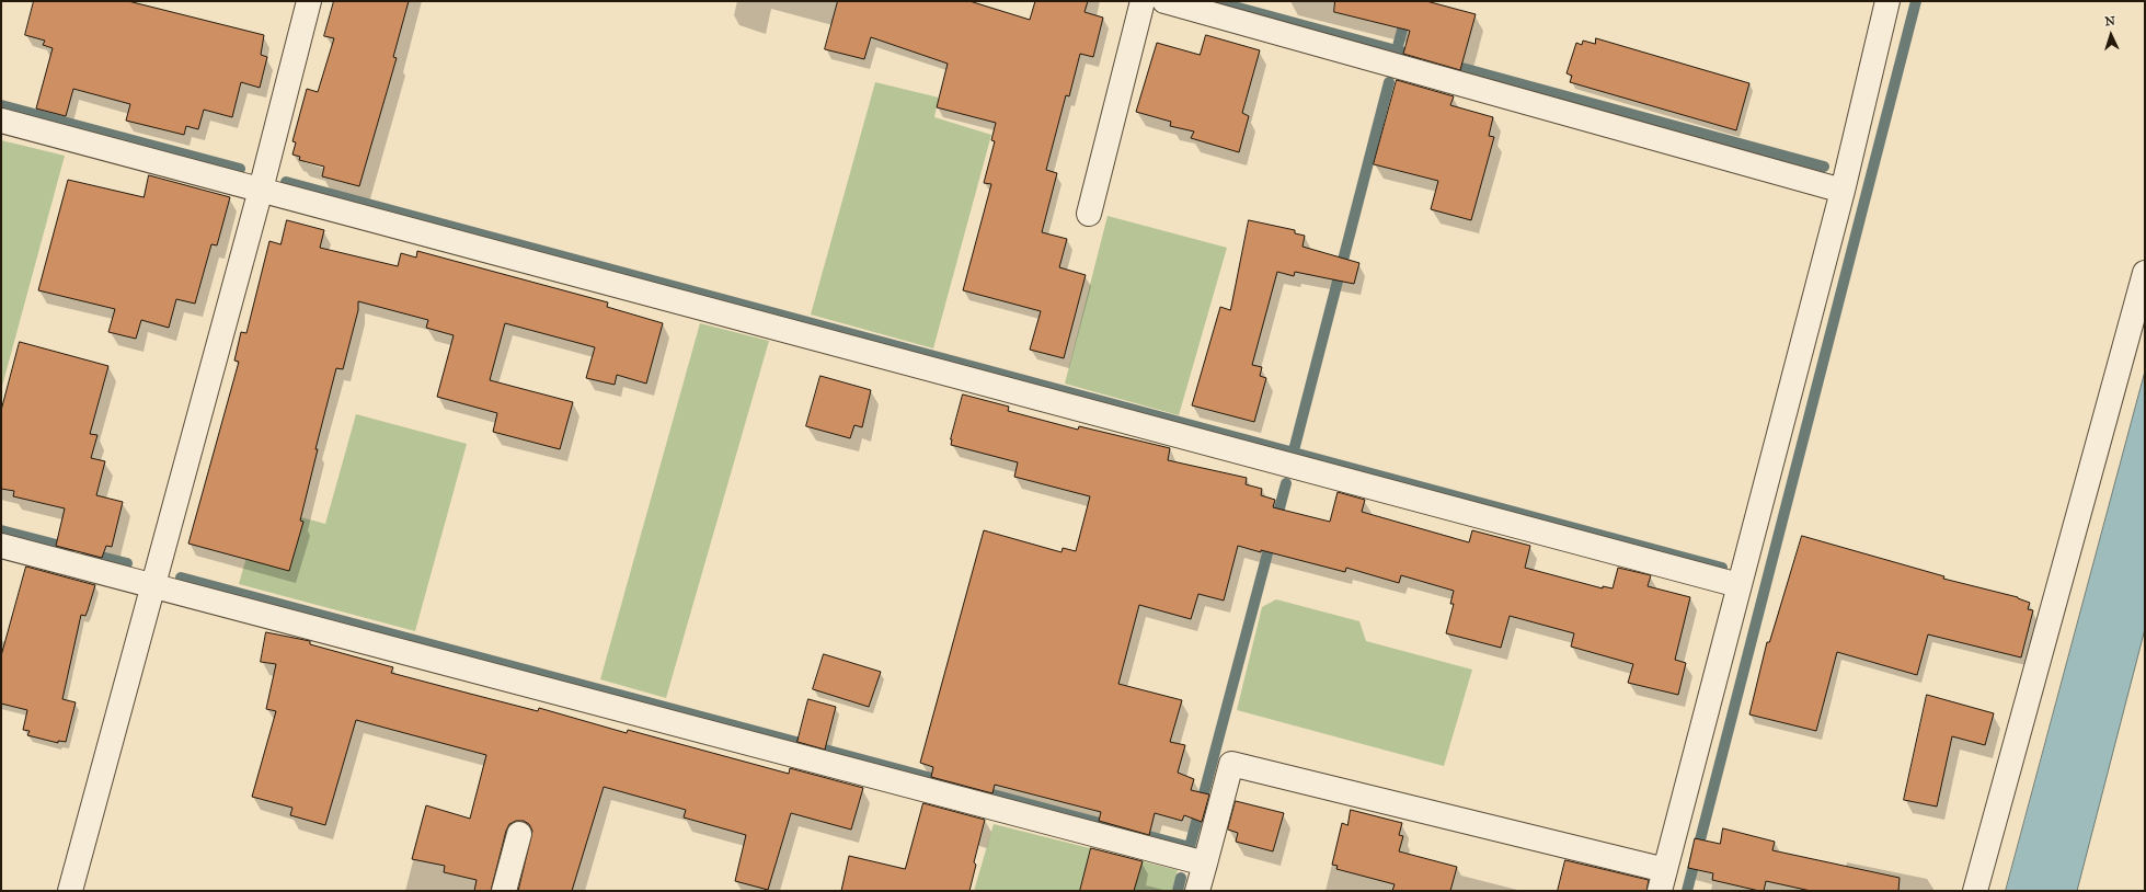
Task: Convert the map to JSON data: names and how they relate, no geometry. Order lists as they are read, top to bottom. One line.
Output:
{"north":"top"}
